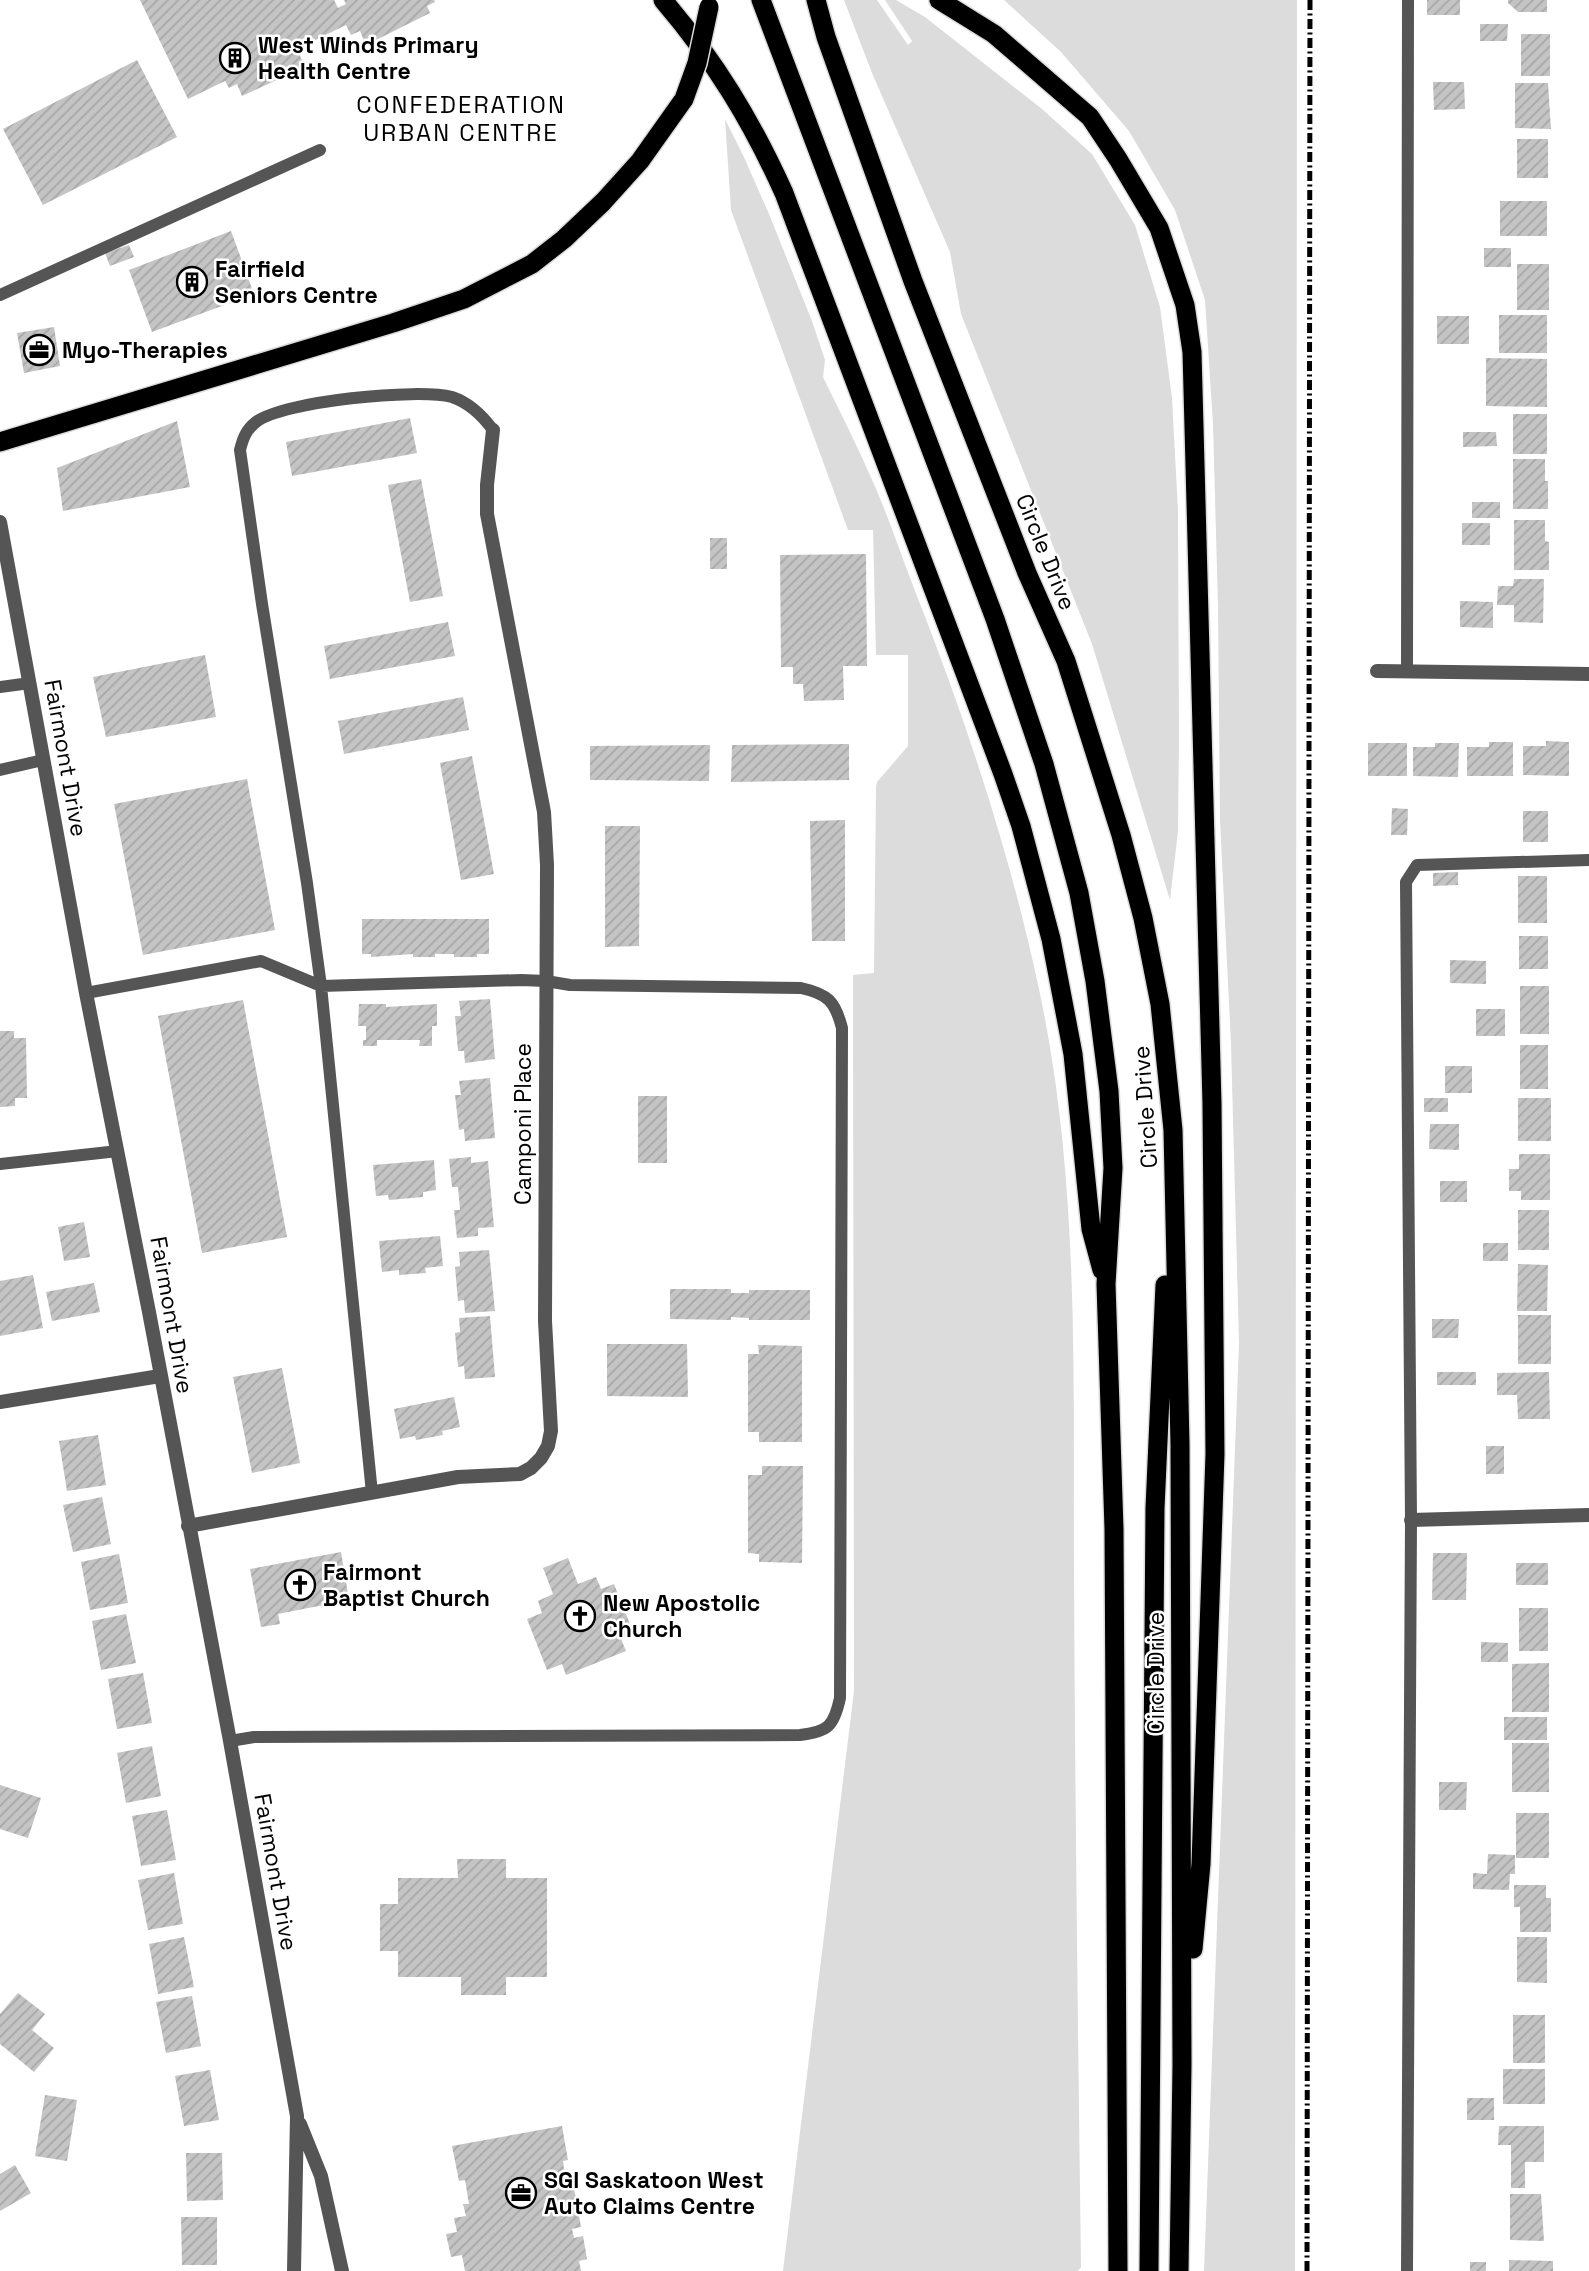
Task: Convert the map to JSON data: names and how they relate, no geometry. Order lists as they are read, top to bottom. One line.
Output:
{"streets":{"highway":["Circle Drive"],"street":["Fairmont Drive","Camponi Place"]},"crossings":[["Fairmont Drive","Camponi Place"]],"districts":["CONFEDERATION URBAN CENTRE"],"places":{"building":["West Winds Primary Health Centre","Fairfield Seniors Centre"],"office":["Myo-Therapies","SGI Saskatoon West Auto Claims Centre"],"church":["Fairmont Baptist Church","New Apostolic Church"]}}
